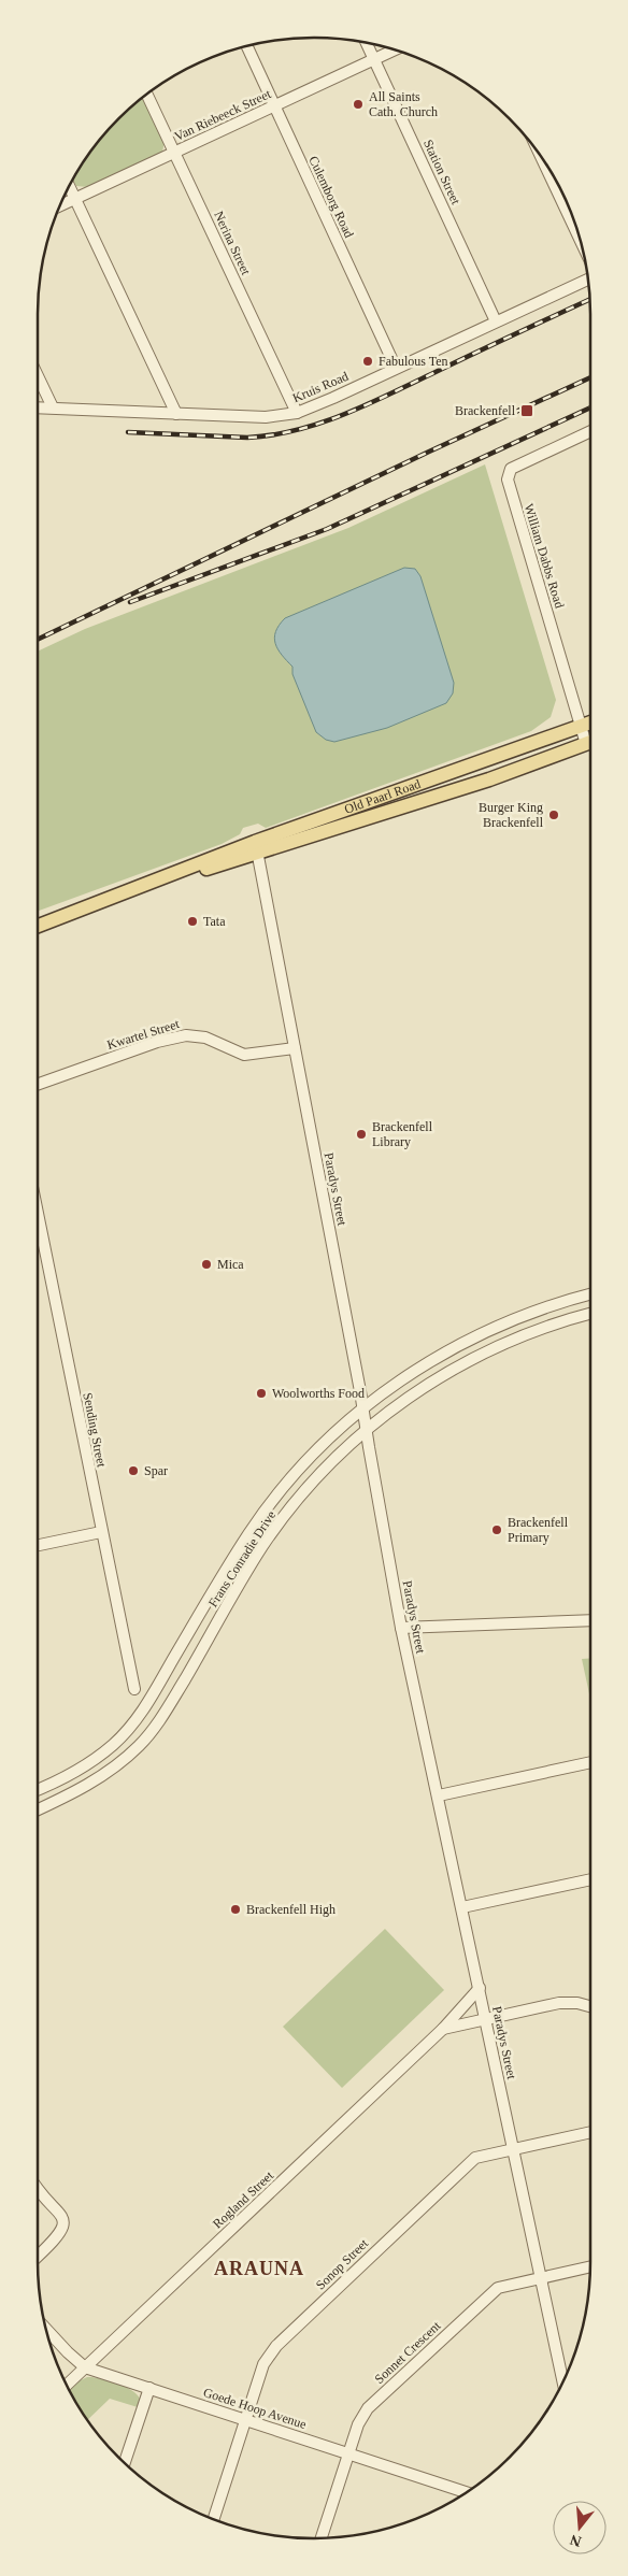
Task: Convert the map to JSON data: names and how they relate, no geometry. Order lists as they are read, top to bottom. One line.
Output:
{"streets":{"main road":["Old Paarl Road"],"street":["Van Riebeeck Street","Station Street","Culemborg Road","Nerina Street","Kruis Road","William Dabbs Road","Kwartel Street","Paradys Street","Sending Street","Frans Conradie Drive","Rogland Street","Sonop Street","Sonnet Crescent","Goede Hoop Avenue"]},"crossings":[["Van Riebeeck Street","Station Street"],["Van Riebeeck Street","Culemborg Road"],["Van Riebeeck Street","Nerina Street"],["Station Street","Kruis Road"],["Culemborg Road","Kruis Road"],["Nerina Street","Kruis Road"],["William Dabbs Road","Old Paarl Road"],["Old Paarl Road","Paradys Street"],["Kwartel Street","Paradys Street"],["Paradys Street","Frans Conradie Drive"],["Paradys Street","Rogland Street"],["Paradys Street","Sonop Street"],["Paradys Street","Sonnet Crescent"],["Rogland Street","Goede Hoop Avenue"],["Sonop Street","Goede Hoop Avenue"],["Sonnet Crescent","Goede Hoop Avenue"]],"districts":["ARAUNA"],"places":{"other":["All Saints Cath. Church","Fabulous Ten","Burger King Brackenfell","Tata","Brackenfell Library","Mica","Woolworths Food","Spar","Brackenfell Primary","Brackenfell High"],"transit":["Brackenfell"]},"north":"bottom"}
